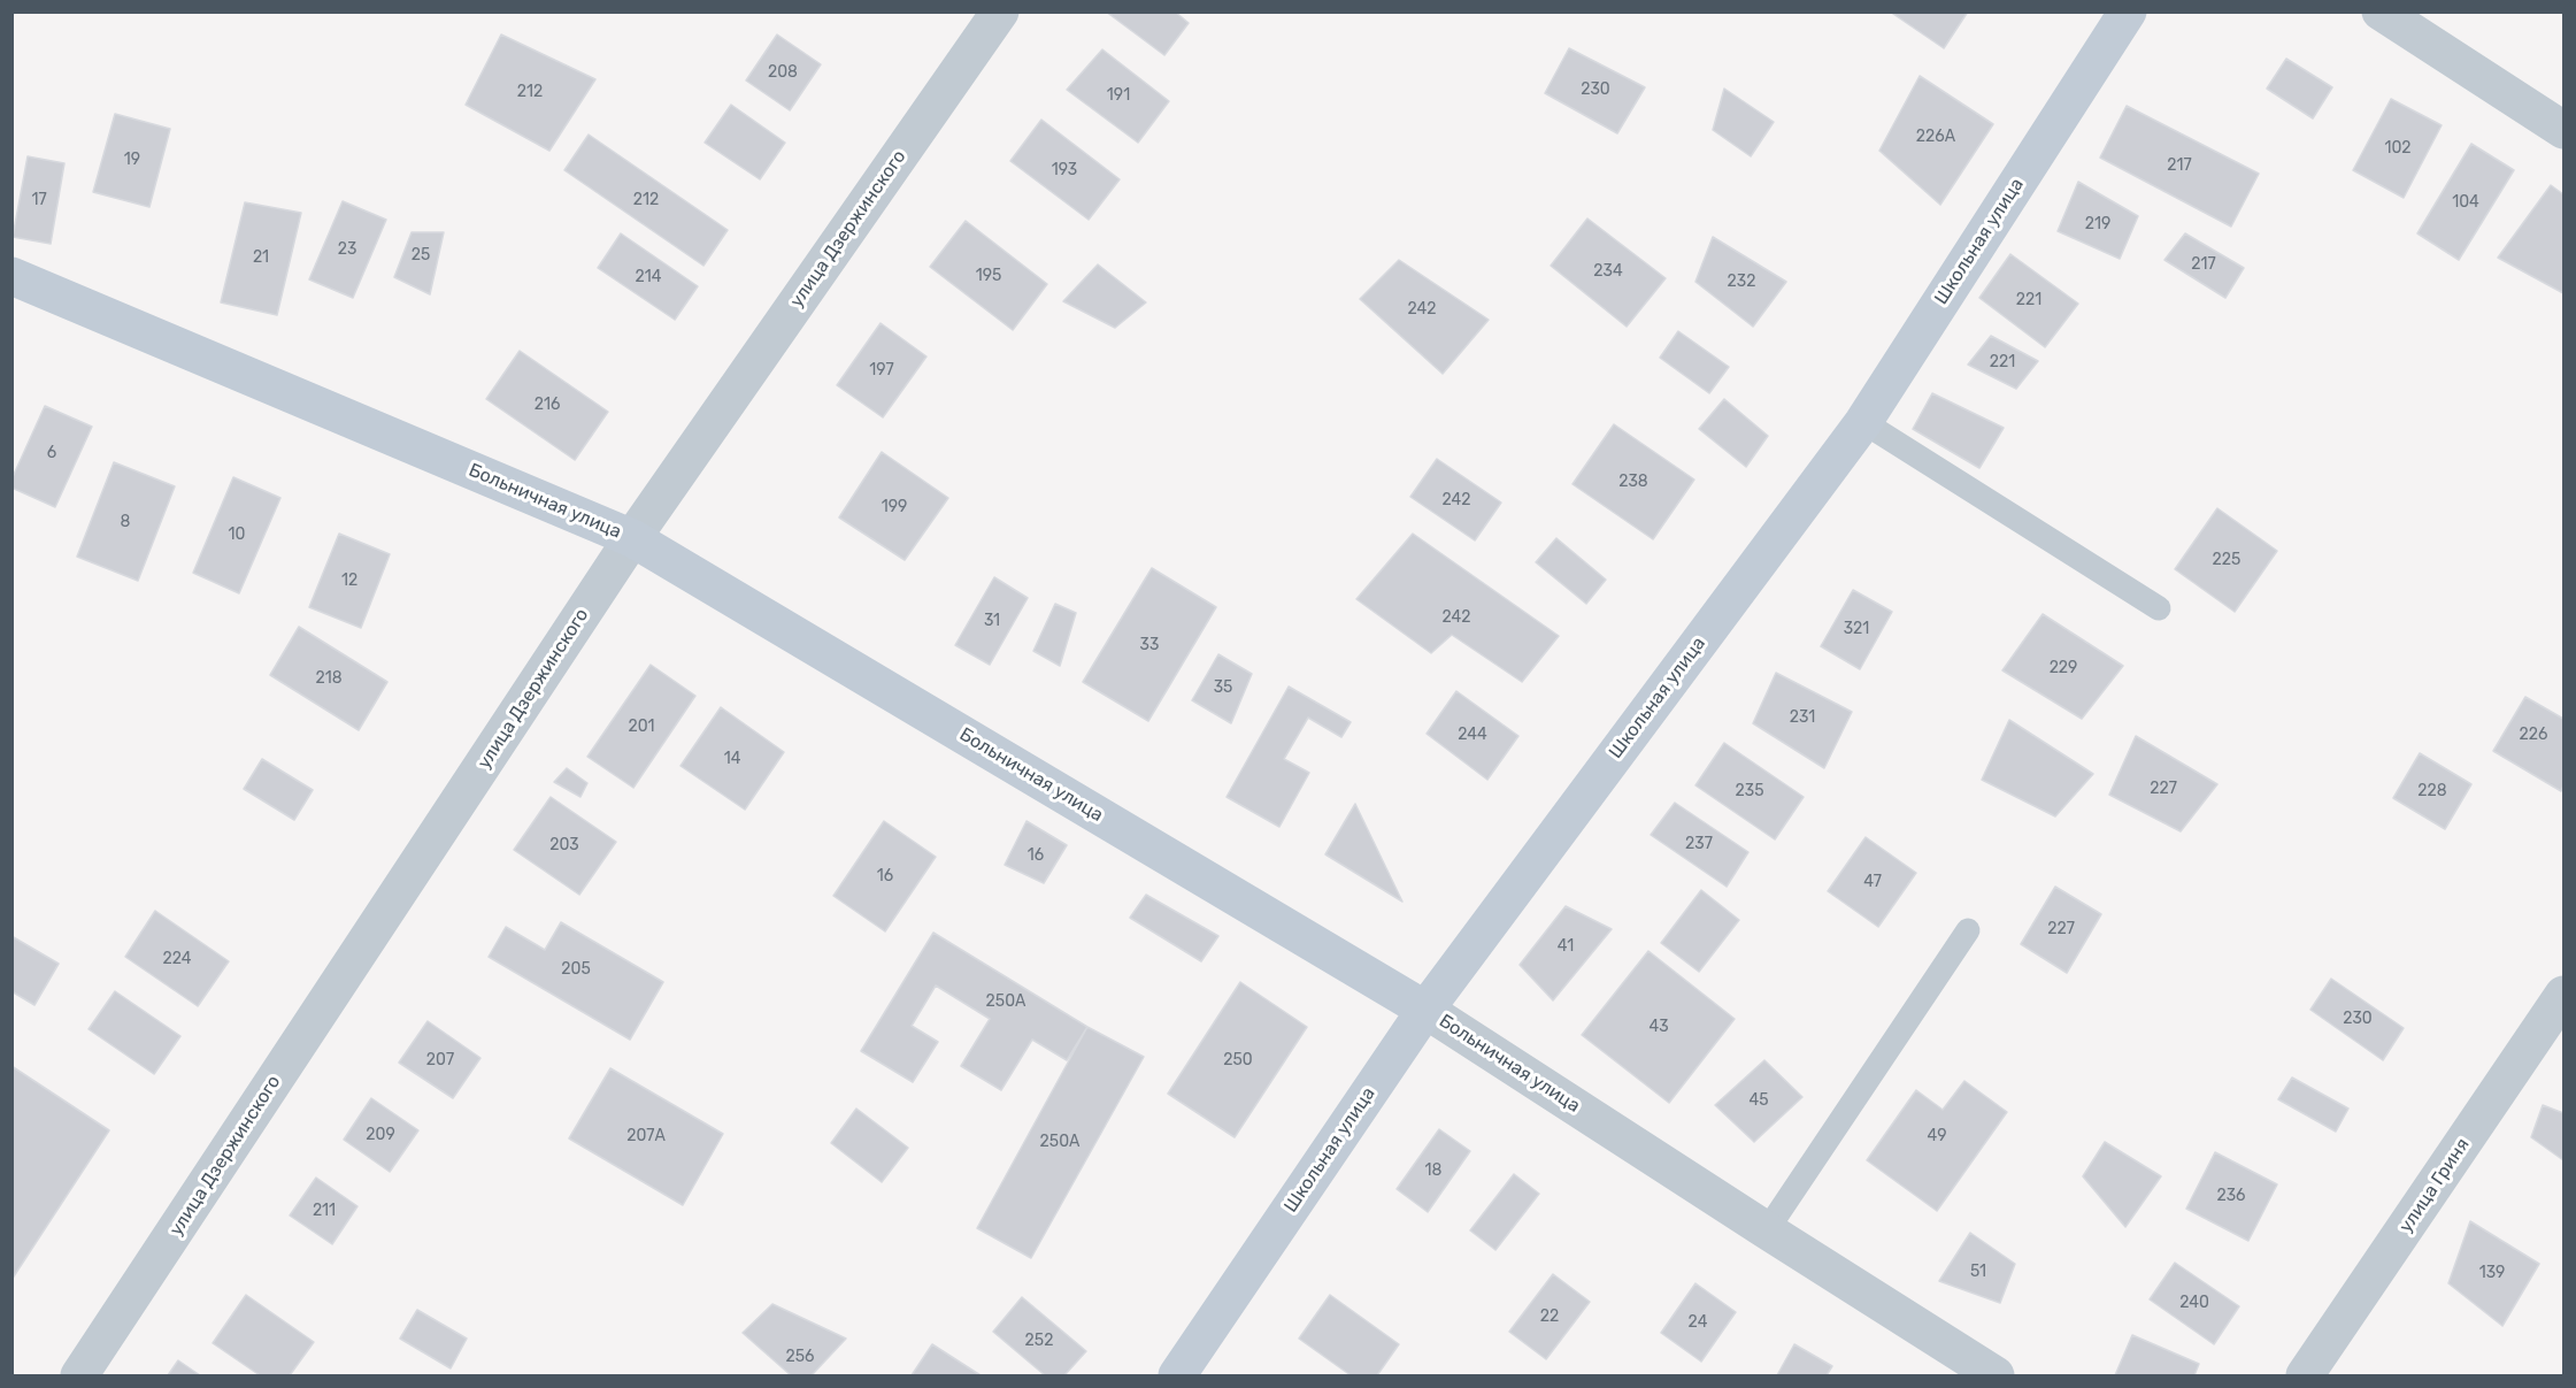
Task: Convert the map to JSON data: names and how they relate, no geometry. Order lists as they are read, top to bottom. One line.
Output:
{"streets":{"street":["улица Дзержинского","Школьная улица","Больничная улица","улица Гриня"]},"crossings":[["улица Дзержинского","Больничная улица"],["Школьная улица","Больничная улица"]],"house_numbers":["208","230","212","191","226А","102","19","217","193","17","212","104","219","23","25","21","217","234","195","214","232","221","242","221","197","216","6","238","242","199","8","10","225","12","242","31","321","33","229","218","35","231","201","244","226","14","227","235","228","237","203","16","16","47","227","41","224","205","250А","230","43","207","250","45","209","207А","49","250А","18","236","211","51","139","240","22","24","252","256"]}
